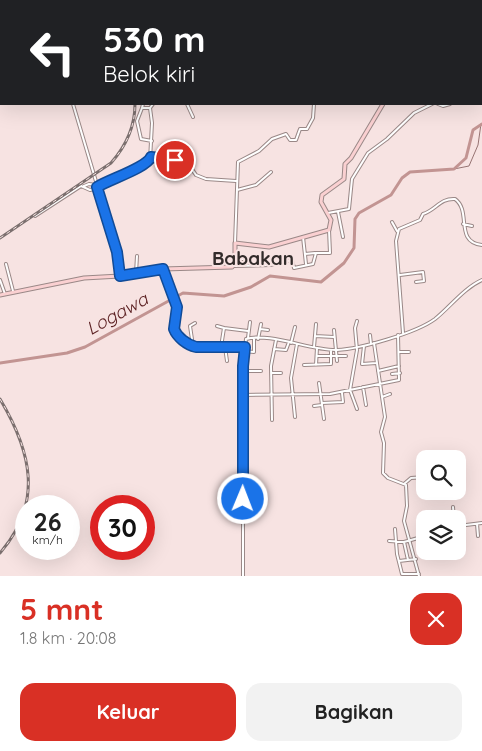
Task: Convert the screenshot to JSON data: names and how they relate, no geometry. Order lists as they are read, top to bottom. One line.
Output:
{"districts":["Babakan"],"water":["Logawa"],"page":{"turn":["530 m","Belok kiri"],"speed":"26 km/h","limit":"30","heading":["5 mnt","1.8 km · 20:08"],"buttons":["Keluar","Bagikan"]}}
